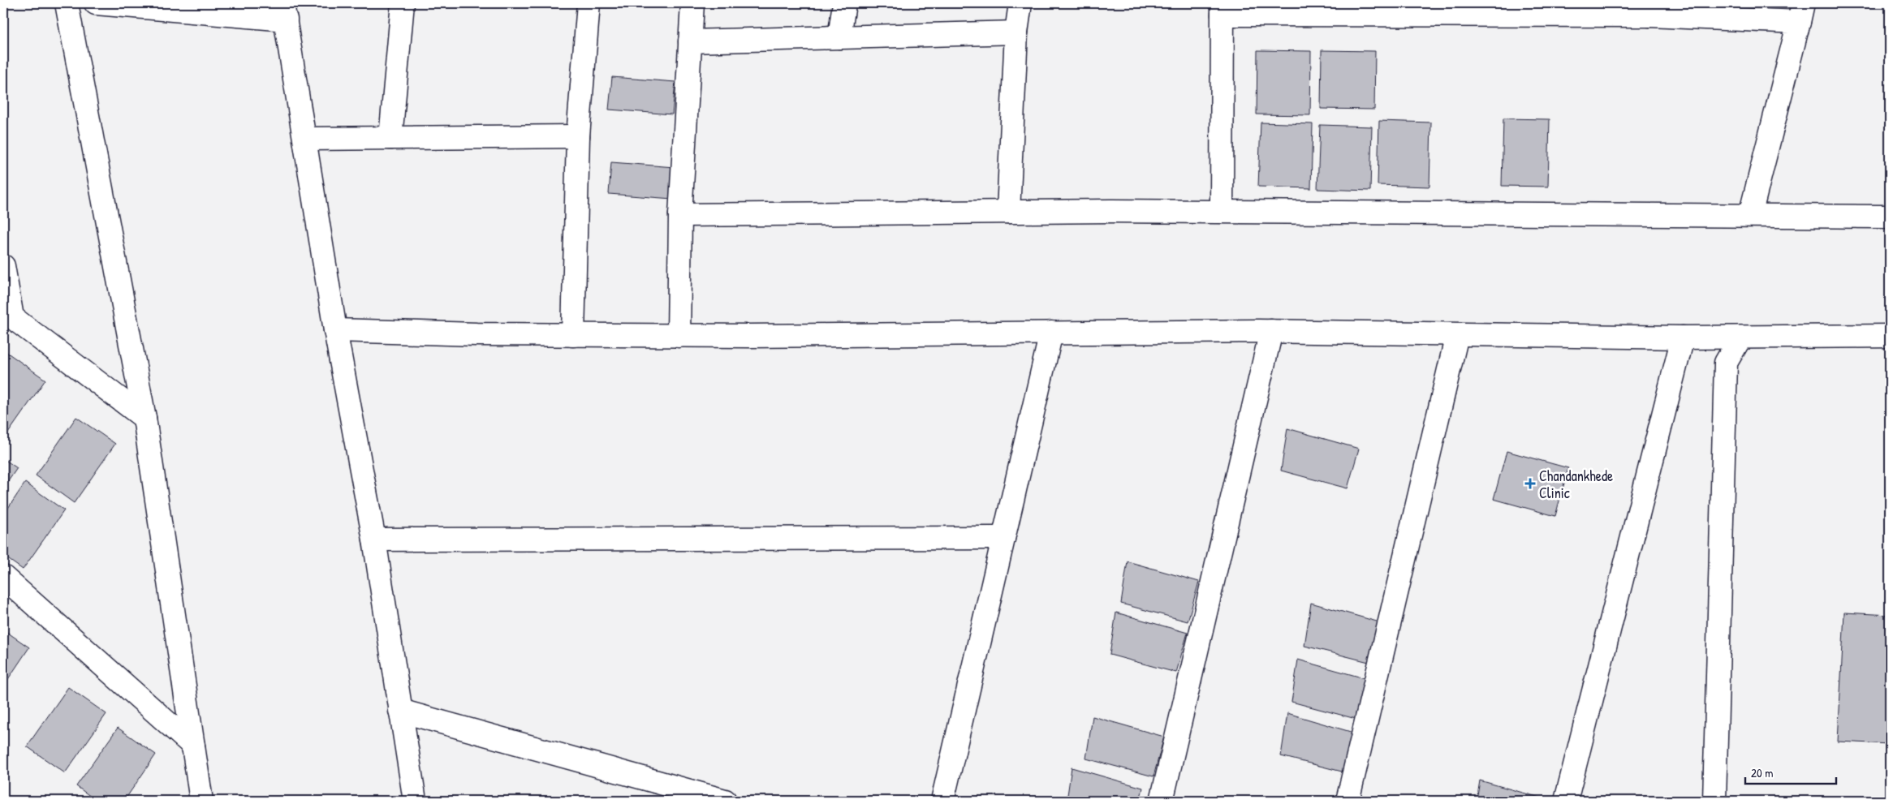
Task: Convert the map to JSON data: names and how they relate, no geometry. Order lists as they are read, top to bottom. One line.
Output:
{"places":{"health":["Chandankhede Clinic"]},"scale_bar":"20 m"}
